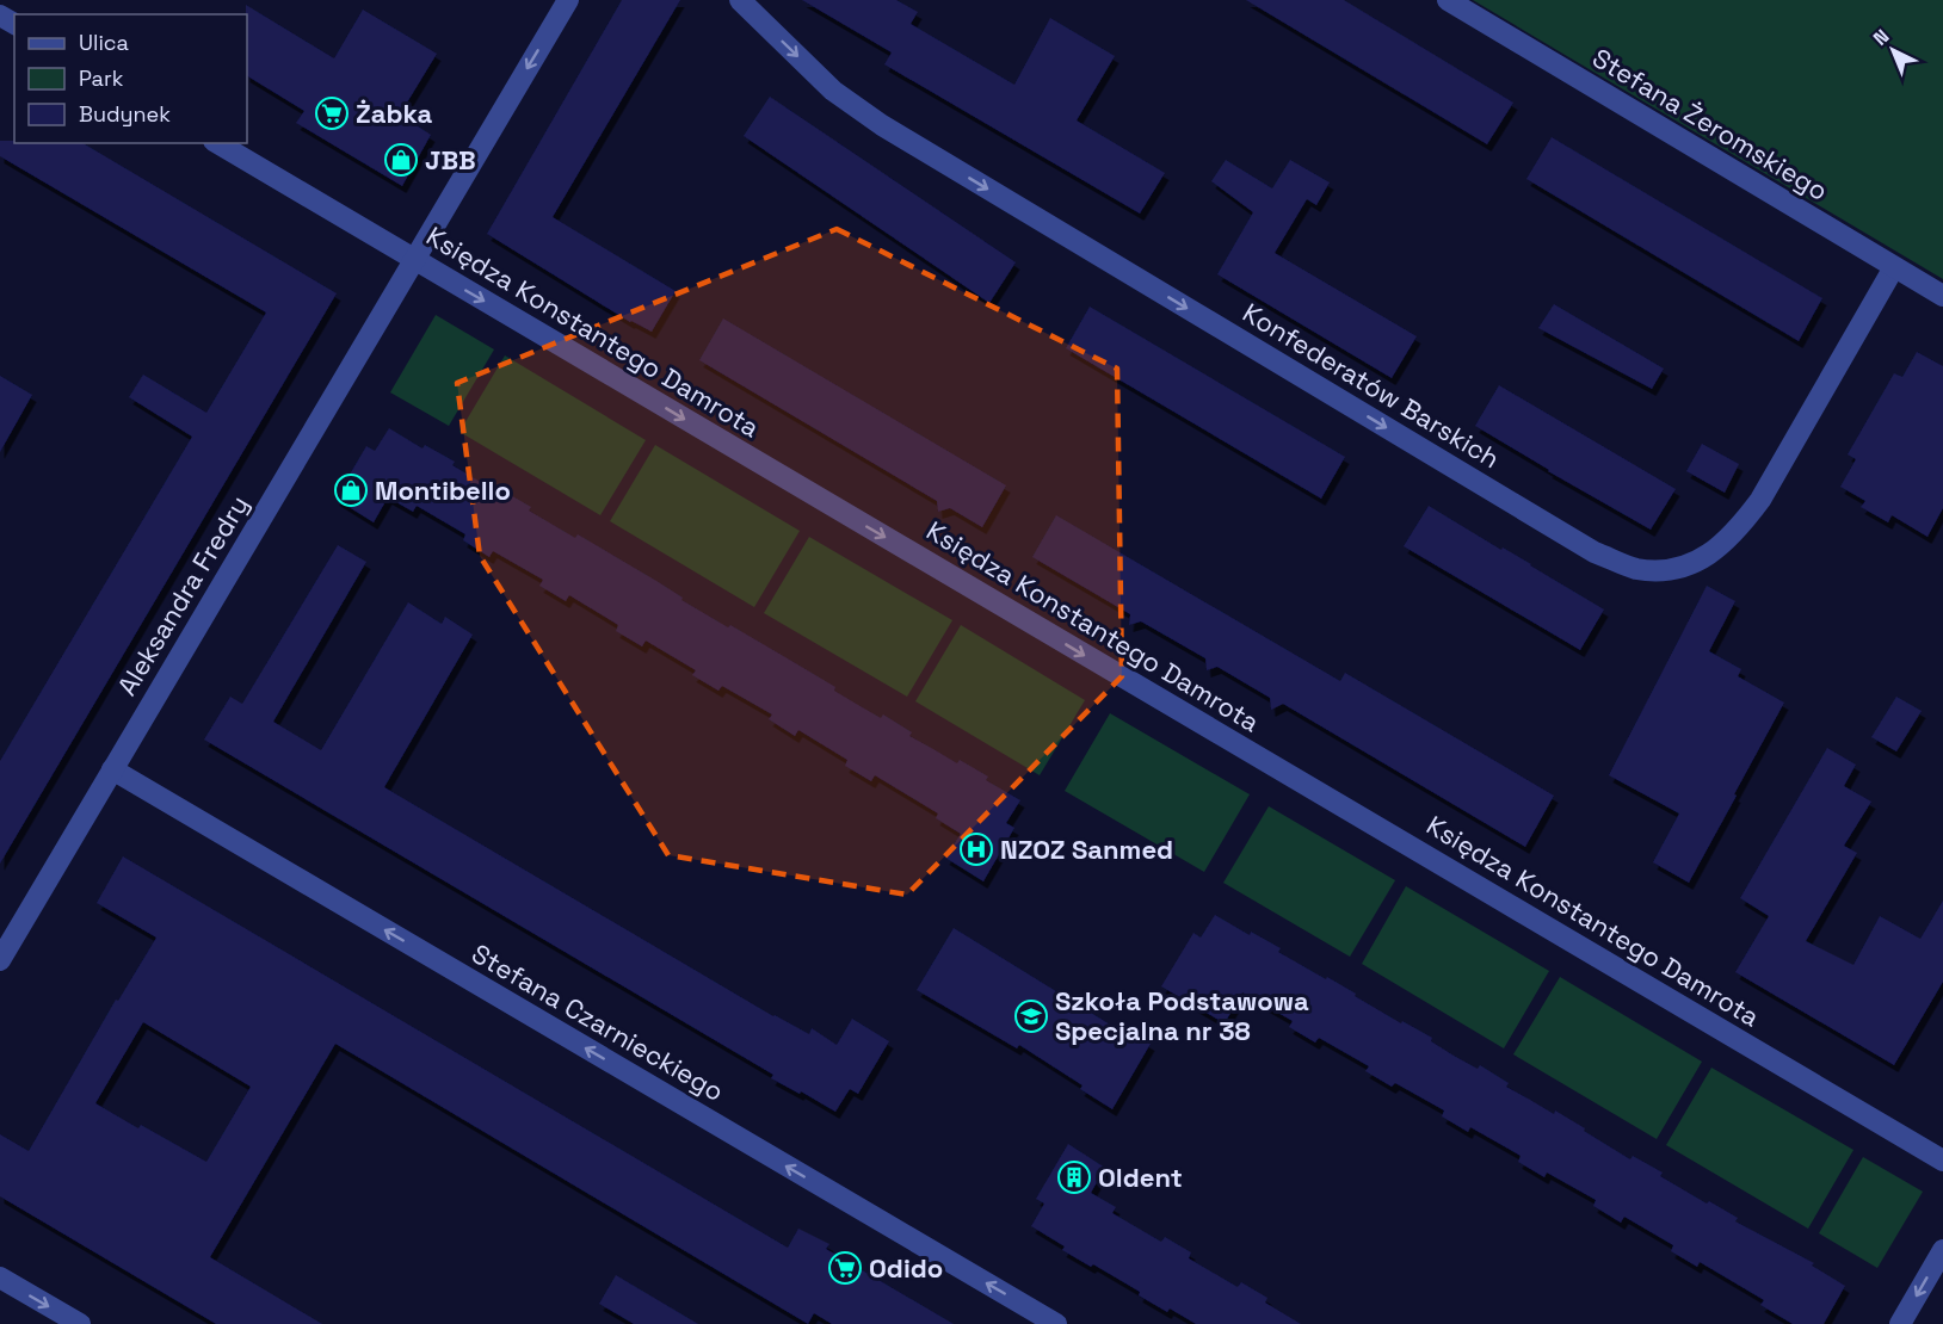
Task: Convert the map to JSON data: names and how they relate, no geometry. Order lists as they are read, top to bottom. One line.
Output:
{"streets":{"street":["Stefana Żeromskiego","Księdza Konstantego Damrota","Konfederatów Barskich","Aleksandra Fredry","Stefana Czarnieckiego"]},"crossings":[["Stefana Żeromskiego","Konfederatów Barskich"],["Księdza Konstantego Damrota","Aleksandra Fredry"],["Aleksandra Fredry","Stefana Czarnieckiego"]],"one_way":["Księdza Konstantego Damrota","Stefana Czarnieckiego"],"places":{"supermarket":["Żabka","Odido"],"shop":["JBB","Montibello"],"hospital":["NZOZ Sanmed"],"school or university":["Szkoła Podstawowa Specjalna nr 38"],"building":["Oldent"]},"legend":["Ulica","Park","Budynek"],"north":"top left"}
